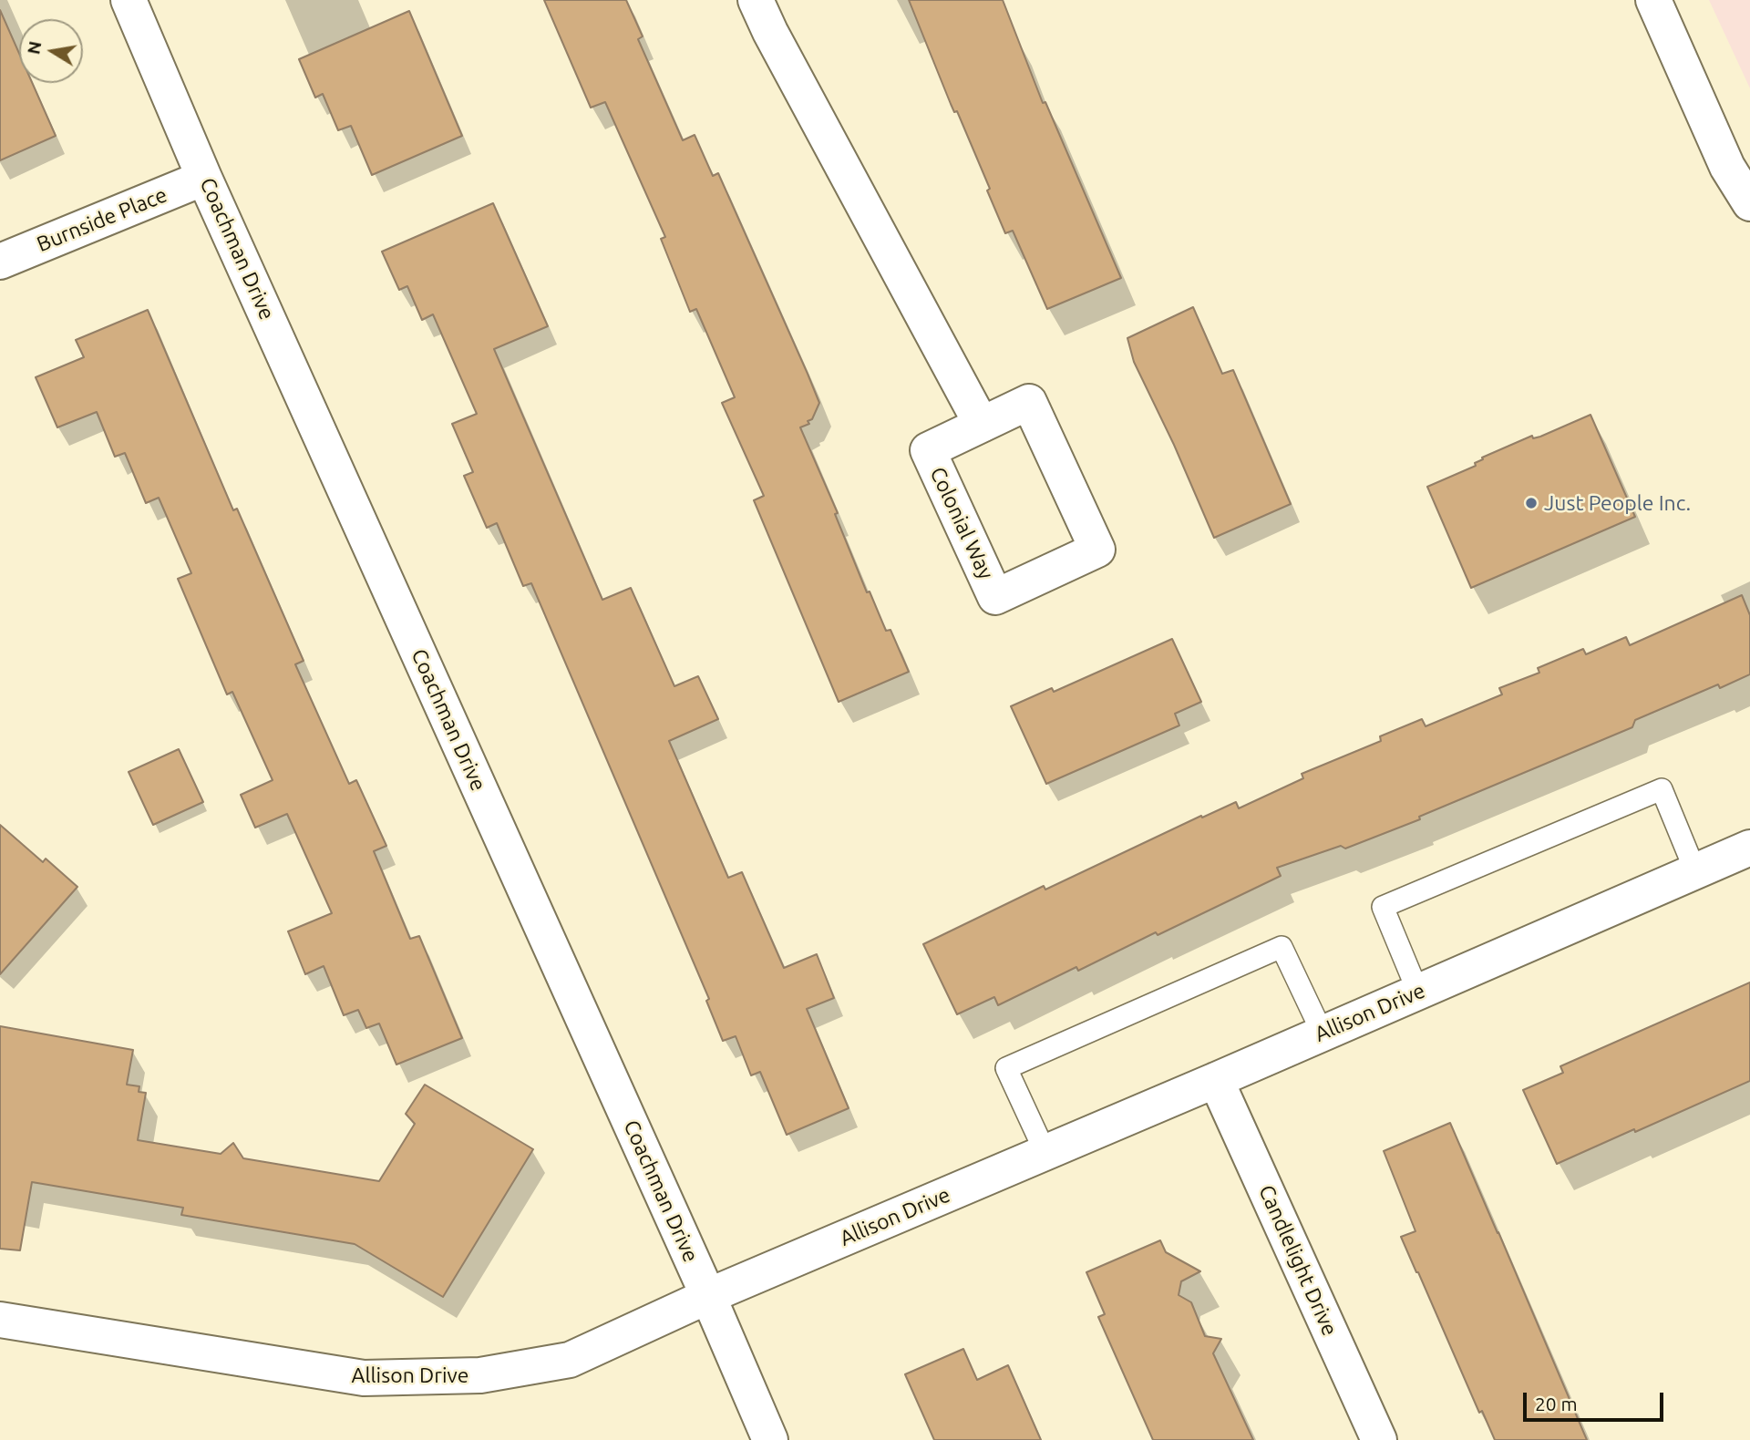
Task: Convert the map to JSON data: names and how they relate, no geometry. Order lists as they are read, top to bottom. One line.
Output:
{"streets":{"street":["Burnside Place","Coachman Drive","Colonial Way","Allison Drive","Candlelight Drive"]},"crossings":[["Burnside Place","Coachman Drive"],["Coachman Drive","Allison Drive"],["Allison Drive","Candlelight Drive"]],"places":["Just People Inc."],"scale_bar":"20 m","north":"left"}
